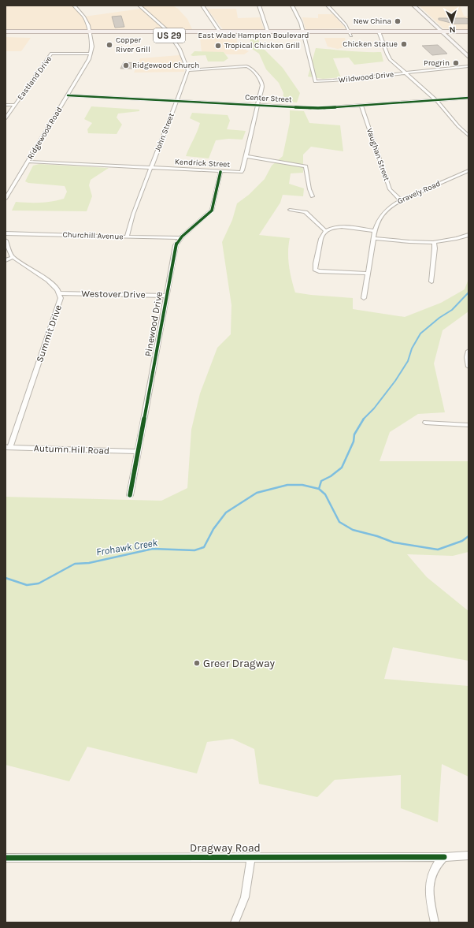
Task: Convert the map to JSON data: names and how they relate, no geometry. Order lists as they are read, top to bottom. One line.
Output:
{"streets":{"main road":["US 29","East Wade Hampton Boulevard"],"street":["Wildwood Drive","Eastland Drive","Center Street","John Street","Ridgewood Road","Vaughan Street","Kendrick Street","Gravely Road","Churchill Avenue","Westover Drive","Pinewood Drive","Summit Drive","Autumn Hill Road","Dragway Road"]},"crossings":[["US 29","East Wade Hampton Boulevard"],["East Wade Hampton Boulevard","Wildwood Drive"],["Eastland Drive","Ridgewood Road"],["Center Street","John Street"],["Center Street","Ridgewood Road"],["Center Street","Vaughan Street"],["Center Street","Kendrick Street"],["John Street","Kendrick Street"],["John Street","Churchill Avenue"],["Ridgewood Road","Kendrick Street"],["Vaughan Street","Gravely Road"],["Kendrick Street","Pinewood Drive"],["Churchill Avenue","Pinewood Drive"],["Westover Drive","Pinewood Drive"],["Westover Drive","Summit Drive"],["Pinewood Drive","Autumn Hill Road"],["Summit Drive","Autumn Hill Road"]],"water":["Frohawk Creek"],"places":["New China","Chicken Statue","Copper River Grill","Tropical Chicken Grill","Progrin","Ridgewood Church","Greer Dragway"],"north":"bottom"}
